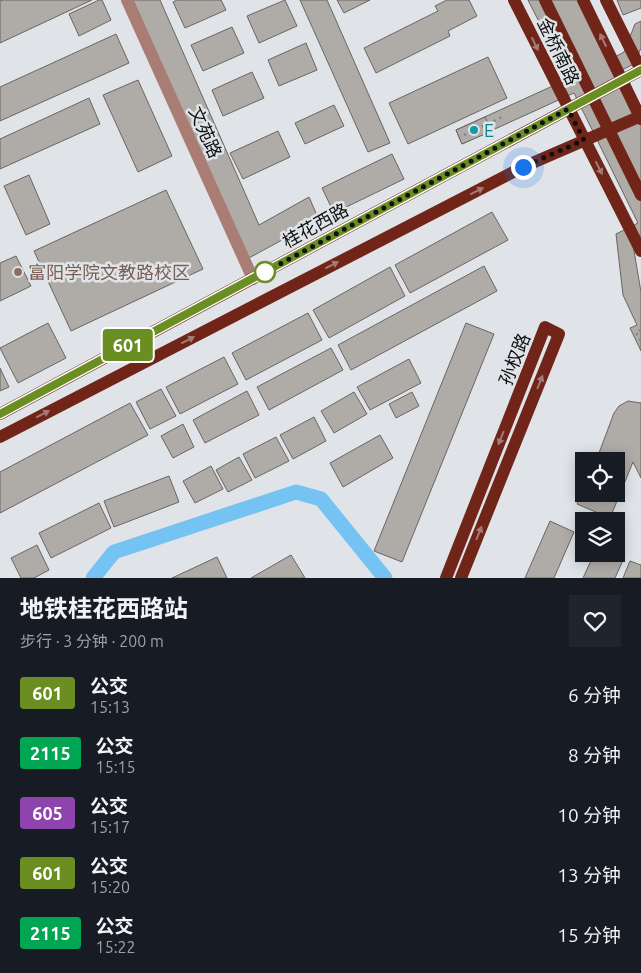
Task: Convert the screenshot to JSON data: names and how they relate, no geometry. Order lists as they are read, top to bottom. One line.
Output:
{"streets":{"main road":["金桥南路","桂花西路","孙权路"],"street":["文苑路"]},"crossings":[["金桥南路","桂花西路"],["文苑路","桂花西路"]],"places":["E","富阳学院文教路校区"],"lines":["bus line 601"],"page":{"on_map":"601","heading":["地铁桂花西路站","步行 · 3 分钟 · 200 m"],"list":[{"mark":"601","name":"公交","note":"15:13","value":"6 分钟"},{"mark":"2115","name":"公交","note":"15:15","value":"8 分钟"},{"mark":"605","name":"公交","note":"15:17","value":"10 分钟"},{"mark":"601","name":"公交","note":"15:20","value":"13 分钟"},{"mark":"2115","name":"公交","note":"15:22","value":"15 分钟"}]}}
